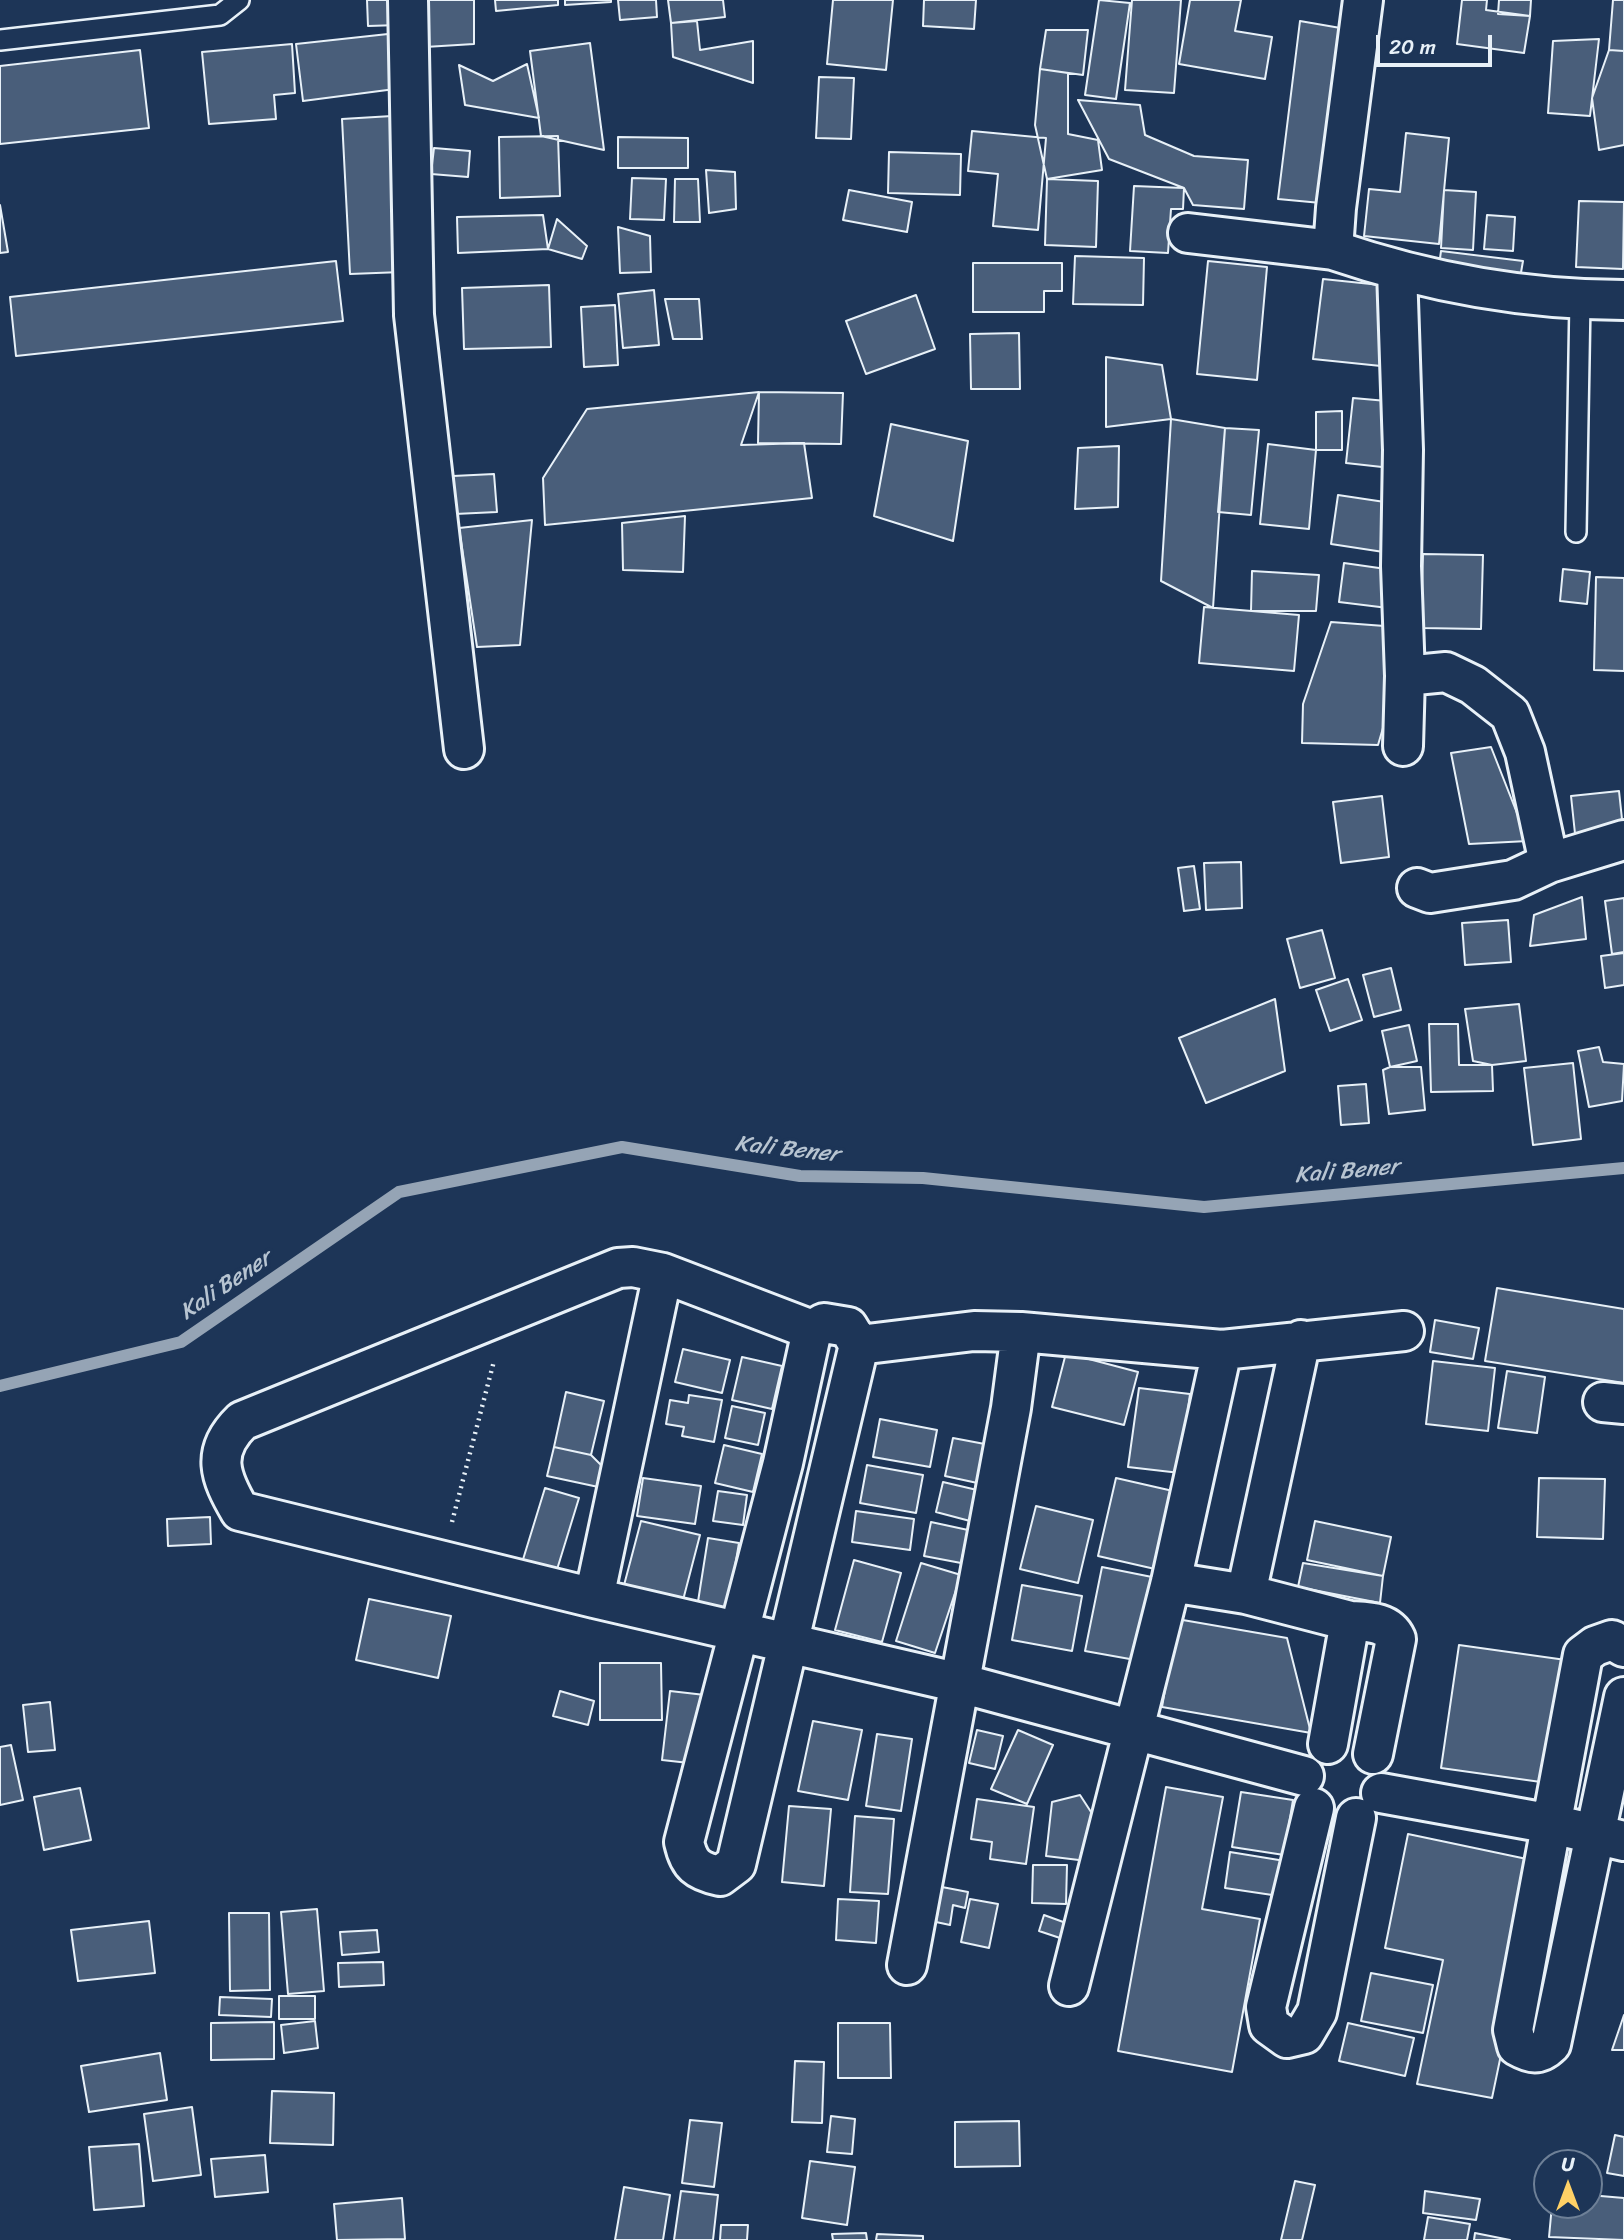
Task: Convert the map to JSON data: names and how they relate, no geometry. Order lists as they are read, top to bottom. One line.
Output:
{"water":["Kali Bener"],"scale_bar":"20 m","north":"top"}
